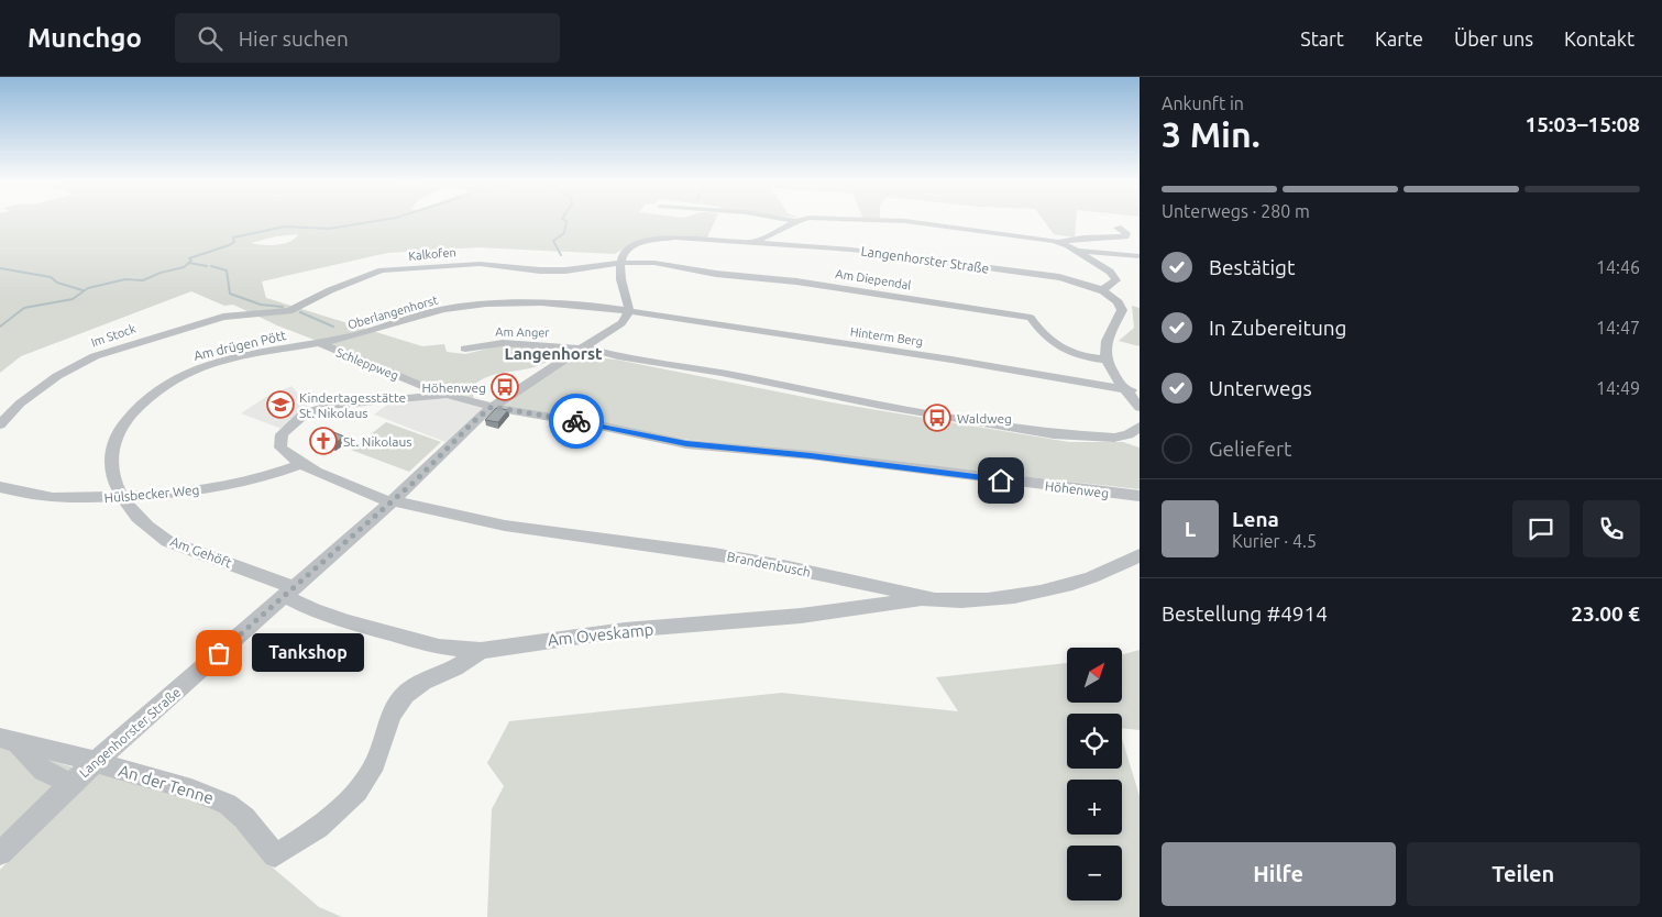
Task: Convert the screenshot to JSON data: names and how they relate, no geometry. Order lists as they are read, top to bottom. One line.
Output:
{"streets":{"street":["Kalkofen","Langenhorster Straße","Am Diependal","Oberlangenhorst","Am Anger","Im Stock","Hinterm Berg","Am drügen Pött","Schleppweg","Höhenweg","Hülsbecker Weg","Am Gehöft","Brandenbusch","Am Oveskamp","An der Tenne"]},"crossings":[["Kalkofen","Langenhorster Straße"],["Kalkofen","Am Diependal"],["Kalkofen","Im Stock"],["Langenhorster Straße","Am Diependal"],["Langenhorster Straße","Oberlangenhorst"],["Langenhorster Straße","Am Anger"],["Langenhorster Straße","Hinterm Berg"],["Langenhorster Straße","Höhenweg"],["Langenhorster Straße","Am Gehöft"],["Langenhorster Straße","Brandenbusch"],["Langenhorster Straße","Am Oveskamp"],["Langenhorster Straße","An der Tenne"],["Oberlangenhorst","Hinterm Berg"],["Oberlangenhorst","Am drügen Pött"],["Oberlangenhorst","Schleppweg"],["Am drügen Pött","Schleppweg"],["Am drügen Pött","Hülsbecker Weg"],["Am drügen Pött","Am Gehöft"],["Schleppweg","Höhenweg"],["Hülsbecker Weg","Am Gehöft"],["Hülsbecker Weg","Brandenbusch"],["Am Gehöft","Am Oveskamp"],["Brandenbusch","Am Oveskamp"],["Am Oveskamp","An der Tenne"]],"districts":["Langenhorst"],"places":{"bus stop":["Höhenweg","Waldweg"],"school or university":["Kindertagesstätte St. Nikolaus"],"church":["St. Nikolaus"],"other":["Tankshop"]},"north":"top right","page":{"header":"Munchgo","search":"Hier suchen","nav":["Start","Karte","Über uns","Kontakt"],"heading":["3 Min.","Ankunft in","15:03–15:08"],"panel":["Lena","Kurier · 4.5","Bestellung #4914","23.00 €"],"bar":"Unterwegs · 280 m","list":[["Bestätigt","14:46"],["In Zubereitung","14:47"],["Unterwegs","14:49"],"Geliefert"],"round":"L","bubble":"Tankshop","map_buttons":["+","−"],"buttons":["Hilfe","Teilen"]}}
